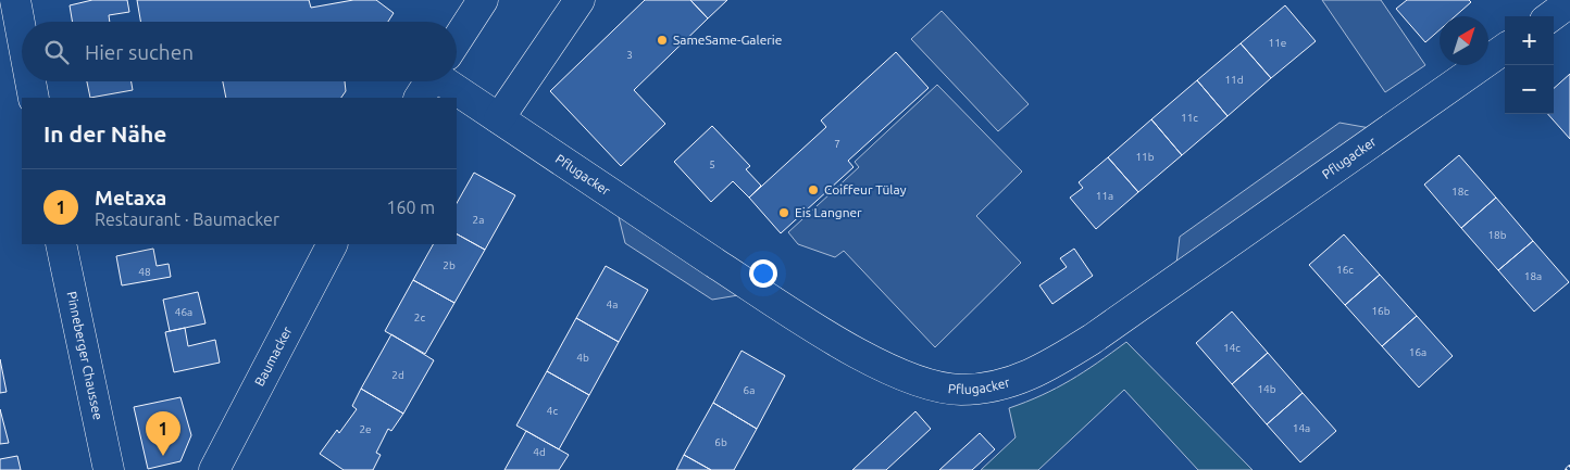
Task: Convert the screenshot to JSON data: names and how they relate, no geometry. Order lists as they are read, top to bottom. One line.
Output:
{"streets":{"street":["Pflugacker","Pinneberger Chaussee","Baumacker"]},"places":["SameSame-Galerie","Coiffeur Tülay","Eis Langner"],"house_numbers":["11e","3","11d","11c","7","11b","5","18c","11a","2a","18b","2b","16c","48","18a","4a","16b","46a","2c","14c","16a","4b","2d","14b","6a","4c","14a","2e","6b","4d"],"north":"top right","page":{"map_buttons":["+","−"],"search":"Hier suchen","heading":"In der Nähe","list":[{"mark":"1","name":"Metaxa","note":"Restaurant · Baumacker","value":"160 m"}],"pins":"1"}}
